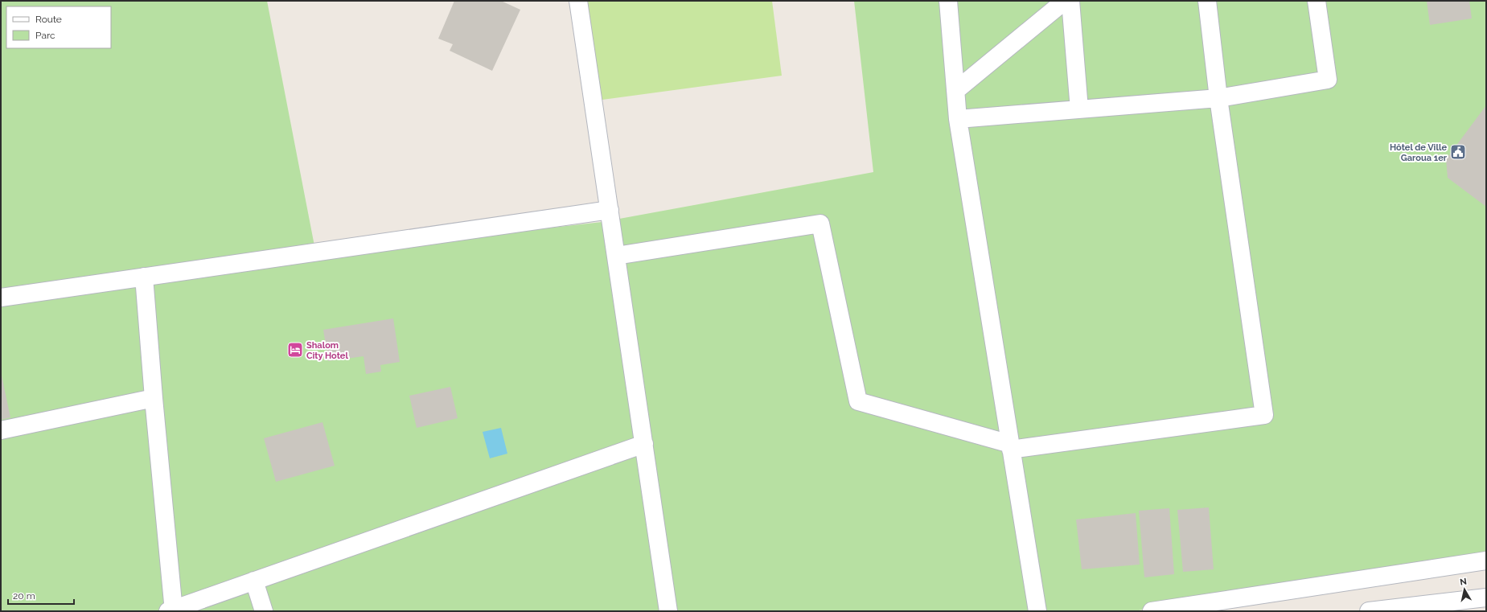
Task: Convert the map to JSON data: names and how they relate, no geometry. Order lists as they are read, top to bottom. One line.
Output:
{"places":{"public building":["Hôtel de Ville Garoua 1er"],"hotel":["Shalom City Hotel"]},"legend":["Route","Parc"],"scale_bar":"20 m","north":"top"}
